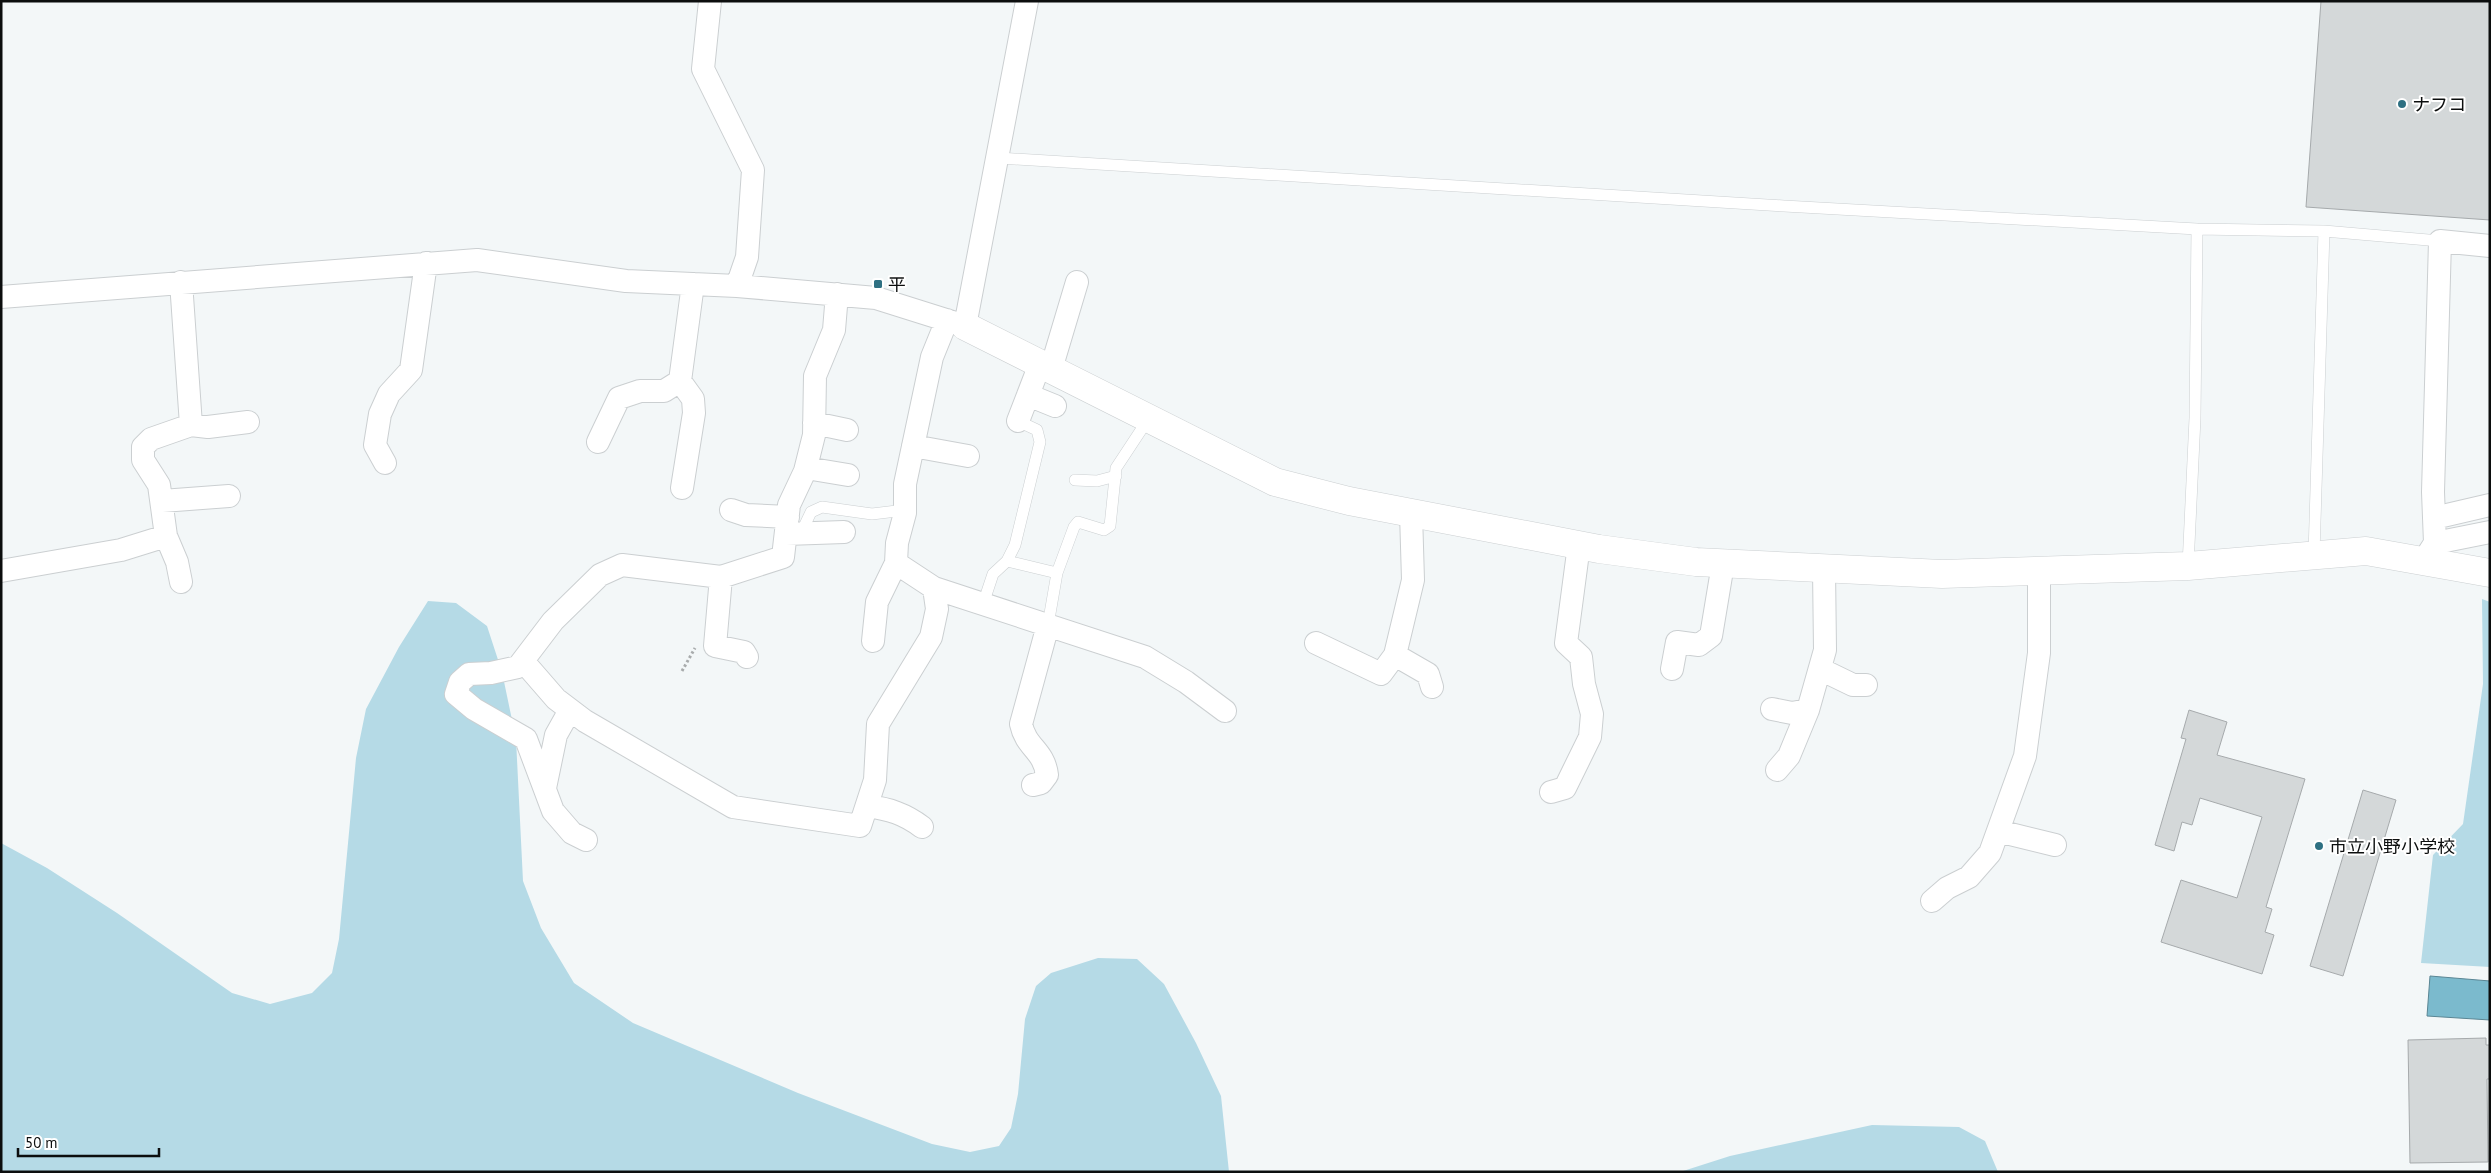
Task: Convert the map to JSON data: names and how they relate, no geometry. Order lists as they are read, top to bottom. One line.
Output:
{"places":{"other":["ナフコ","市立小野小学校"],"transit":["平"]},"scale_bar":"50 m"}
